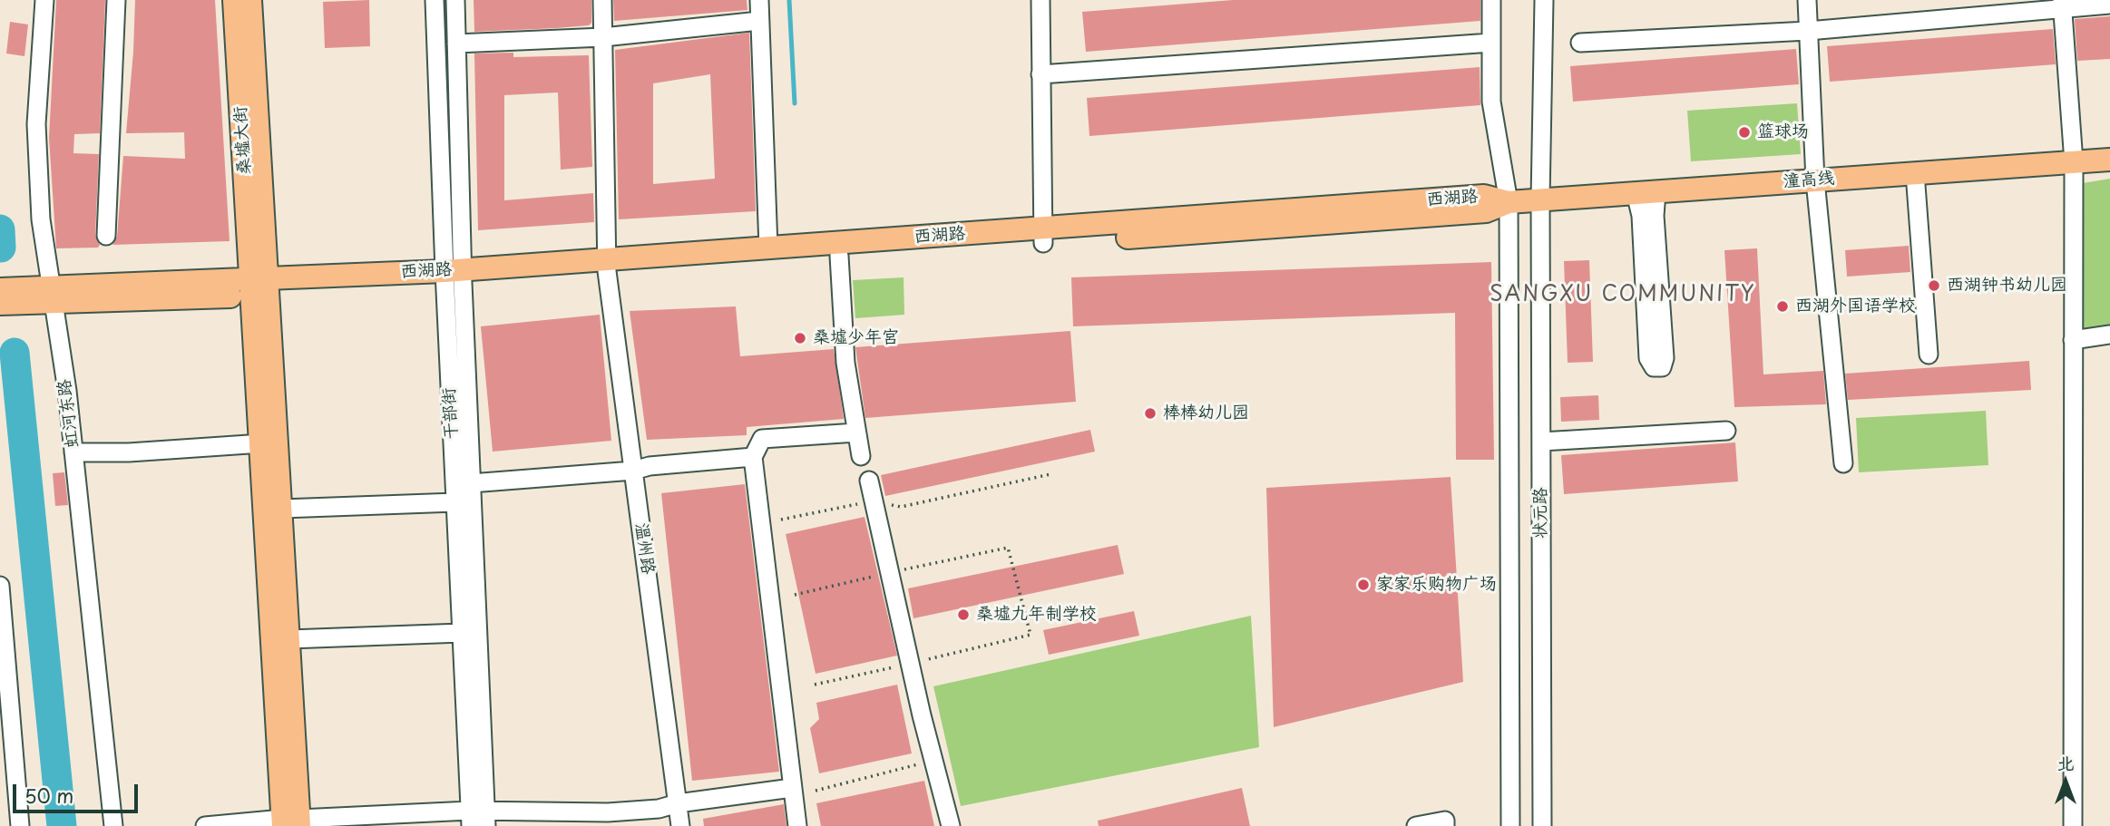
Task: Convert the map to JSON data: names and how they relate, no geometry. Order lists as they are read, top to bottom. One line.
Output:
{"streets":{"main road":["桑墟大街","潼高线","西湖路"],"street":["虹河东路","干部街","状元路","温州路"]},"crossings":[["桑墟大街","西湖路"],["潼高线","西湖路"],["潼高线","状元路"],["西湖路","虹河东路"],["西湖路","干部街"],["西湖路","状元路"],["西湖路","温州路"]],"districts":["SANGXU COMMUNITY"],"places":["篮球场","西湖钟书幼儿园","西湖外国语学校","桑墟少年宫","棒棒幼儿园","家家乐购物广场","桑墟九年制学校"],"scale_bar":"50 m","north":"top"}
